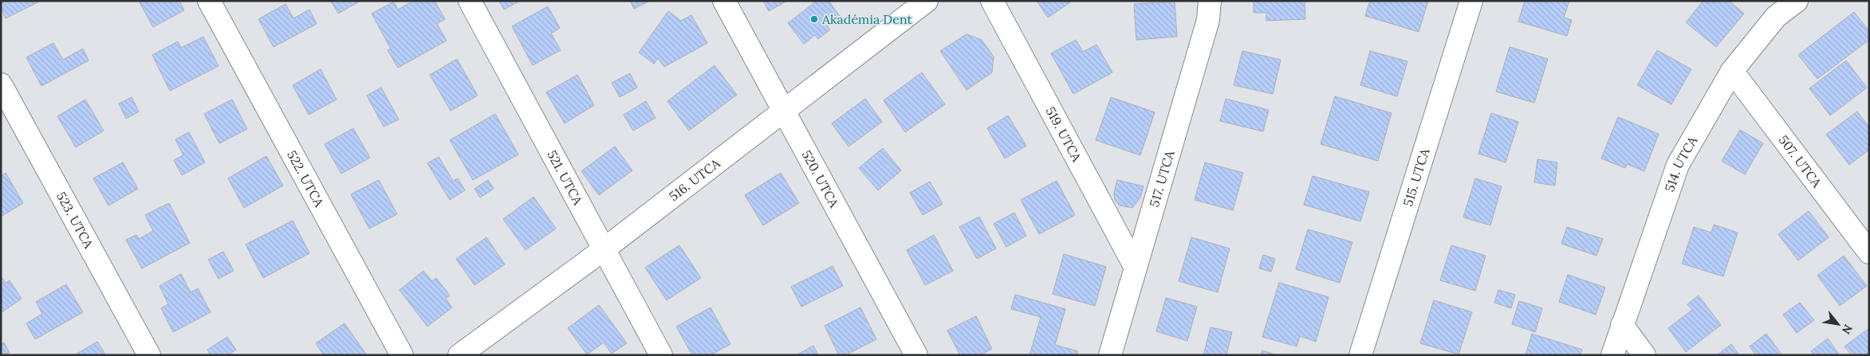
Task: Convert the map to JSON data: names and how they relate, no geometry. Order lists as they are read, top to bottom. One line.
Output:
{"streets":{"street":["519. UTCA","507. UTCA","514. UTCA","522. UTCA","521. UTCA","520. UTCA","517. UTCA","515. UTCA","516. UTCA","523. UTCA"]},"crossings":[["519. UTCA","517. UTCA"],["507. UTCA","514. UTCA"],["521. UTCA","516. UTCA"],["520. UTCA","516. UTCA"]],"places":["Akadémia Dent"],"north":"bottom right"}
